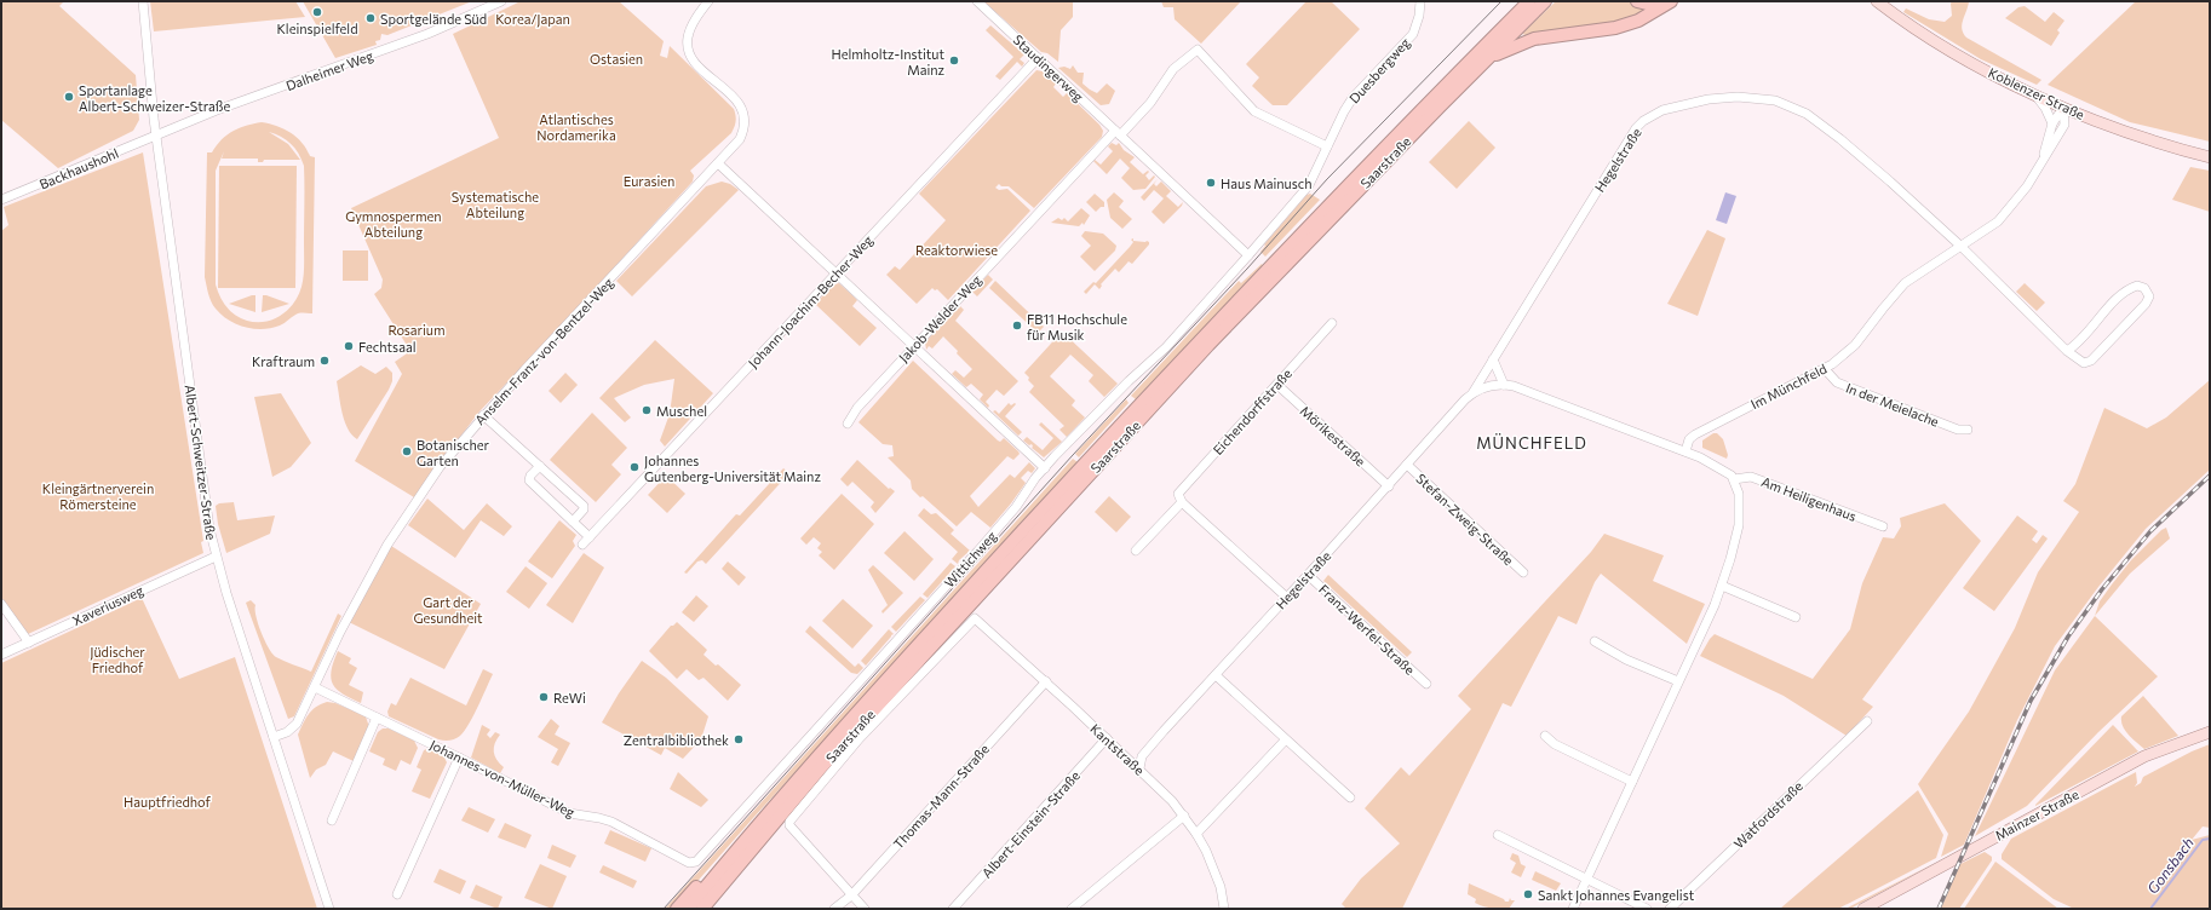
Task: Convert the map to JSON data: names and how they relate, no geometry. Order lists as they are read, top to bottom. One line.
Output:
{"streets":{"highway":["Saarstraße"],"main road":["Koblenzer Straße","Mainzer Straße"],"street":["Staudingerweg","Dalheimer Weg","Duesbergweg","Hegelstraße","Backhaushohl","Johann-Joachim-Becher-Weg","Jakob-Welder-Weg","Anselm-Franz-von-Bentzel-Weg","Im Münchfeld","In der Meielache","Eichendorffstraße","Mörikestraße","Albert-Schweitzer-Straße","Am Heiligenhaus","Stefan-Zweig-Straße","Wittichweg","Xaveriusweg","Franz-Werfel-Straße","Kantstraße","Johannes-von-Müller-Weg","Thomas-Mann-Straße","Watfordstraße","Albert-Einstein-Straße"]},"crossings":[["Staudingerweg","Duesbergweg"],["Staudingerweg","Johann-Joachim-Becher-Weg"],["Staudingerweg","Jakob-Welder-Weg"],["Staudingerweg","Wittichweg"],["Dalheimer Weg","Backhaushohl"],["Dalheimer Weg","Albert-Schweitzer-Straße"],["Duesbergweg","Wittichweg"],["Koblenzer Straße","Im Münchfeld"],["Hegelstraße","Im Münchfeld"],["Hegelstraße","Mörikestraße"],["Hegelstraße","Stefan-Zweig-Straße"],["Hegelstraße","Franz-Werfel-Straße"],["Hegelstraße","Kantstraße"],["Saarstraße","Kantstraße"],["Saarstraße","Thomas-Mann-Straße"],["Backhaushohl","Albert-Schweitzer-Straße"],["Anselm-Franz-von-Bentzel-Weg","Albert-Schweitzer-Straße"],["Anselm-Franz-von-Bentzel-Weg","Johannes-von-Müller-Weg"],["Im Münchfeld","In der Meielache"],["Eichendorffstraße","Mörikestraße"],["Albert-Schweitzer-Straße","Xaveriusweg"],["Wittichweg","Johannes-von-Müller-Weg"],["Kantstraße","Thomas-Mann-Straße"],["Kantstraße","Albert-Einstein-Straße"]],"districts":["MÜNCHFELD"],"water":["Gonsbach"],"parks":["Korea/Japan","Ostasien","Atlantisches Nordamerika","Eurasien","Systematische Abteilung","Gymnospermen Abteilung","Reaktorwiese","Rosarium","Kleingärtnerverein Römersteine","Gart der Gesundheit","Jüdischer Friedhof","Hauptfriedhof"],"places":["Kleinspielfeld","Sportgelände Süd","Helmholtz-Institut Mainz","Sportanlage Albert-Schweizer-Straße","Haus Mainusch","FB11 Hochschule für Musik","Fechtsaal","Kraftraum","Muschel","Botanischer Garten","Johannes Gutenberg-Universität Mainz","ReWi","Zentralbibliothek","Sankt Johannes Evangelist"]}
